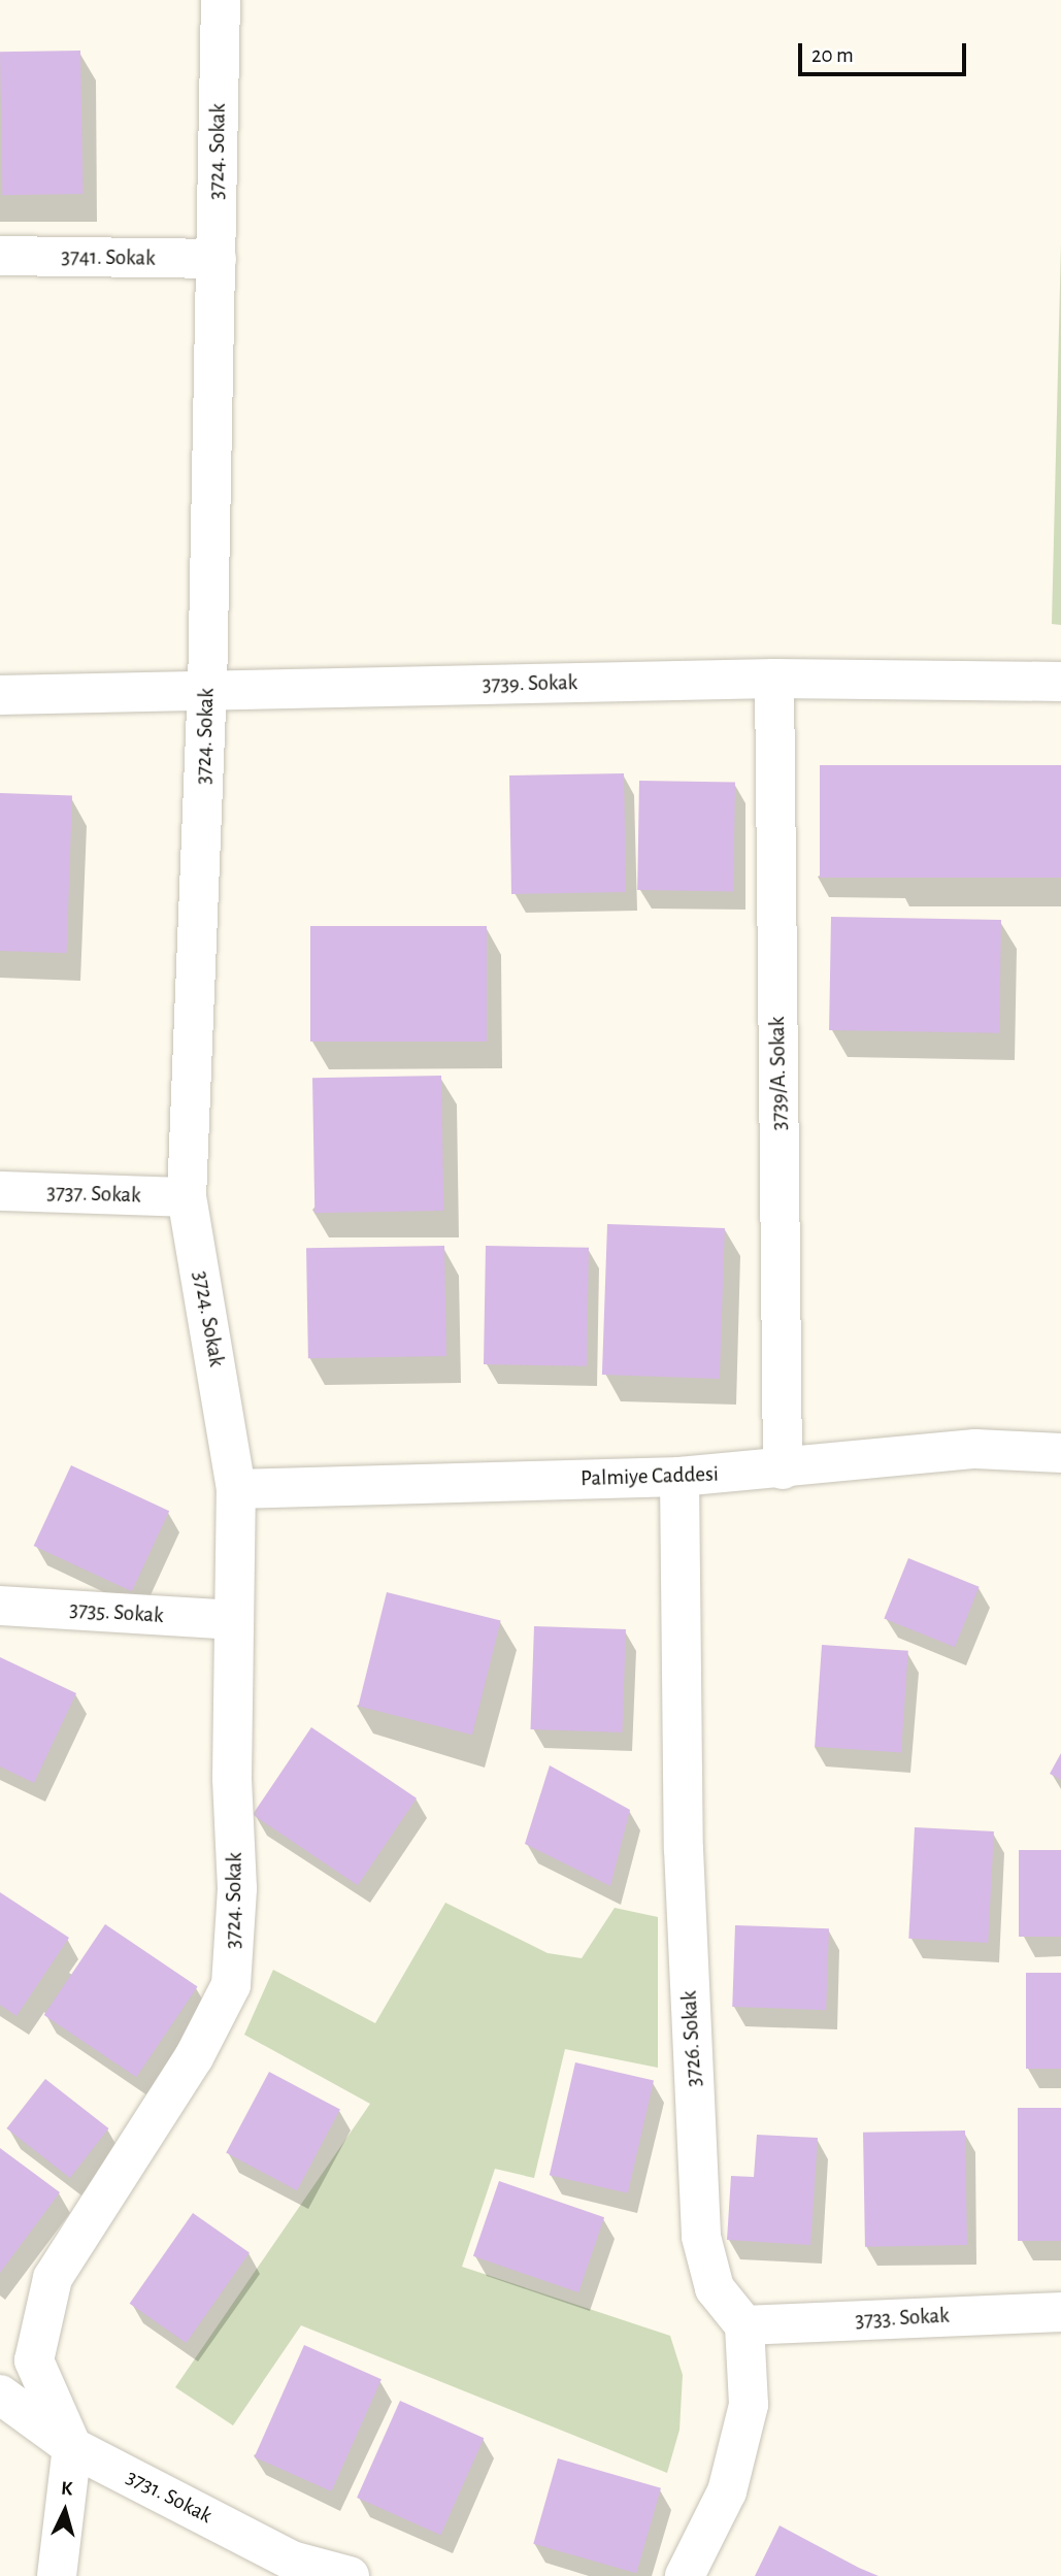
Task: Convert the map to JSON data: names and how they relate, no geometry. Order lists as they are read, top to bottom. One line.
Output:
{"streets":{"street":["3724. Sokak","3741. Sokak","3739. Sokak","3739/A. Sokak","3737. Sokak","Palmiye Caddesi","3735. Sokak","3726. Sokak","3733. Sokak","3731. Sokak"]},"crossings":[["3724. Sokak","3741. Sokak"],["3724. Sokak","3739. Sokak"],["3724. Sokak","3737. Sokak"],["3724. Sokak","Palmiye Caddesi"],["3724. Sokak","3735. Sokak"],["3724. Sokak","3731. Sokak"],["3739. Sokak","3739/A. Sokak"],["3739/A. Sokak","Palmiye Caddesi"],["Palmiye Caddesi","3726. Sokak"],["3726. Sokak","3733. Sokak"]],"scale_bar":"20 m","north":"top"}
